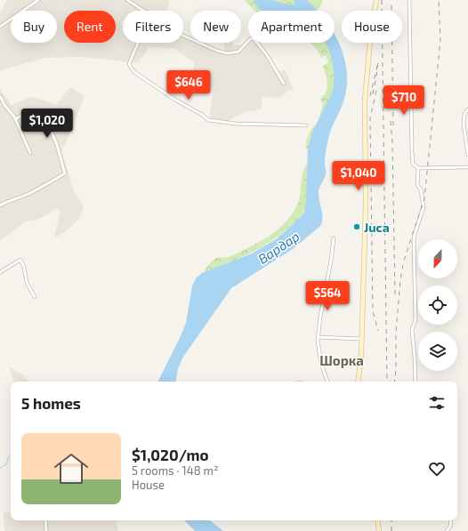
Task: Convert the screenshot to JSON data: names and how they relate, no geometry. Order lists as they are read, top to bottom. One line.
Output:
{"districts":["Шорка"],"water":["Вардар"],"places":["Juca"],"north":"bottom","page":{"chip":["Buy","Rent","Filters","New","Apartment","House"],"price":["$646","$710","$1,020","$1,040","$564"],"heading":"5 homes","list":[{"name":"$1,020/mo","note":"5 rooms · 148 m² · House"}]}}
